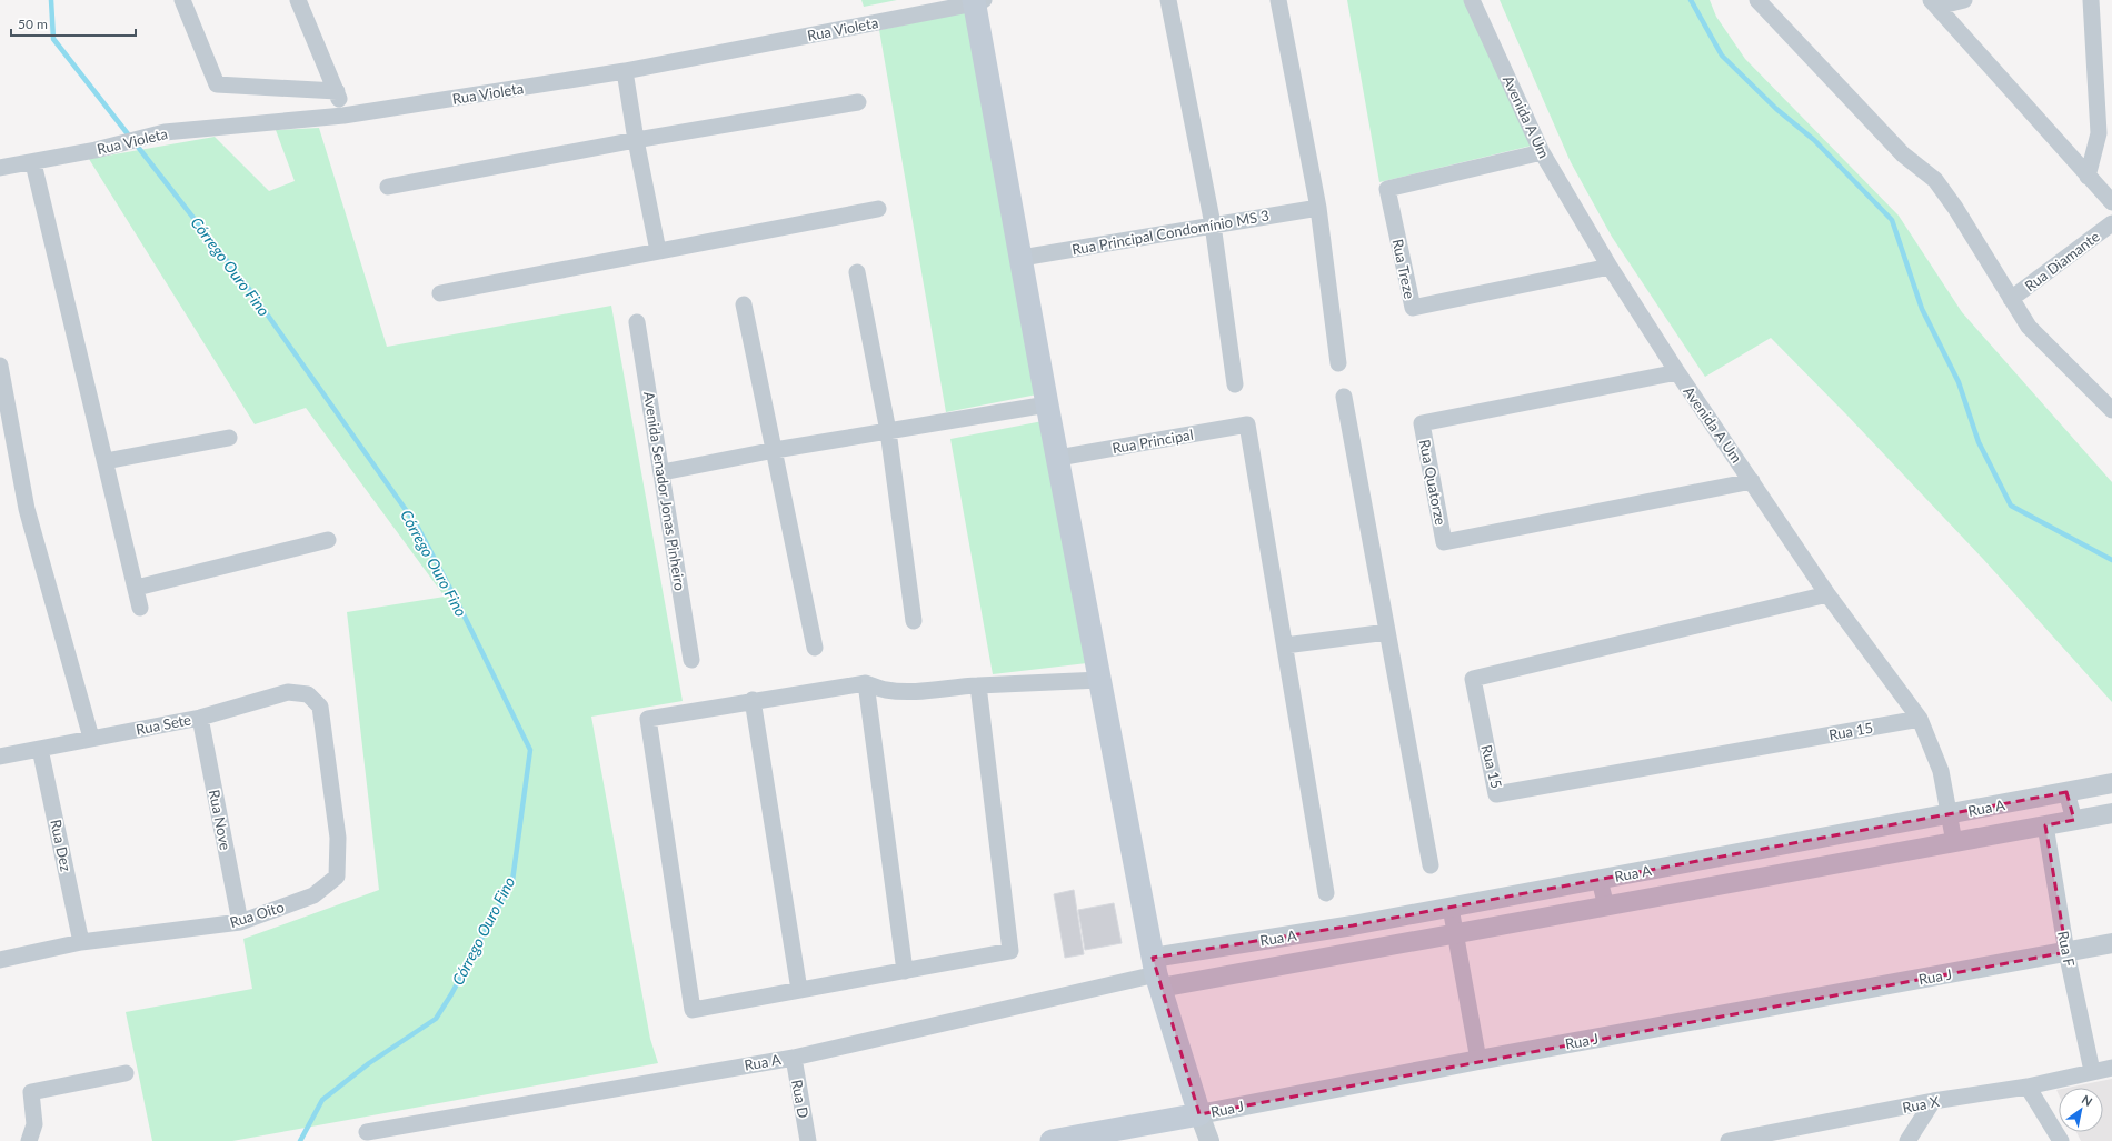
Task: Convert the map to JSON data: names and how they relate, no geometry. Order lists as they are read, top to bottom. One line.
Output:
{"streets":{"main road":["Rua J"],"street":["Rua Violeta","Avenida A Um","Rua Principal Condomínio MS 3","Rua Diamante","Rua Treze","Rua Principal","Rua Quatorze","Avenida Senador Jonas Pinheiro","Rua Sete","Rua 15","Rua A","Rua Nove","Rua Dez","Rua Oito","Rua F","Rua D","Rua X"]},"crossings":[["Avenida A Um","Rua Treze"],["Avenida A Um","Rua Quatorze"],["Avenida A Um","Rua 15"],["Avenida A Um","Rua A"],["Rua Sete","Rua Nove"],["Rua Sete","Rua Dez"],["Rua Sete","Rua Oito"],["Rua A","Rua F"],["Rua A","Rua D"],["Rua Nove","Rua Oito"],["Rua Dez","Rua Oito"],["Rua F","Rua J"],["Rua F","Rua X"]],"water":["Córrego Ouro Fino"],"scale_bar":"50 m","north":"top right"}
